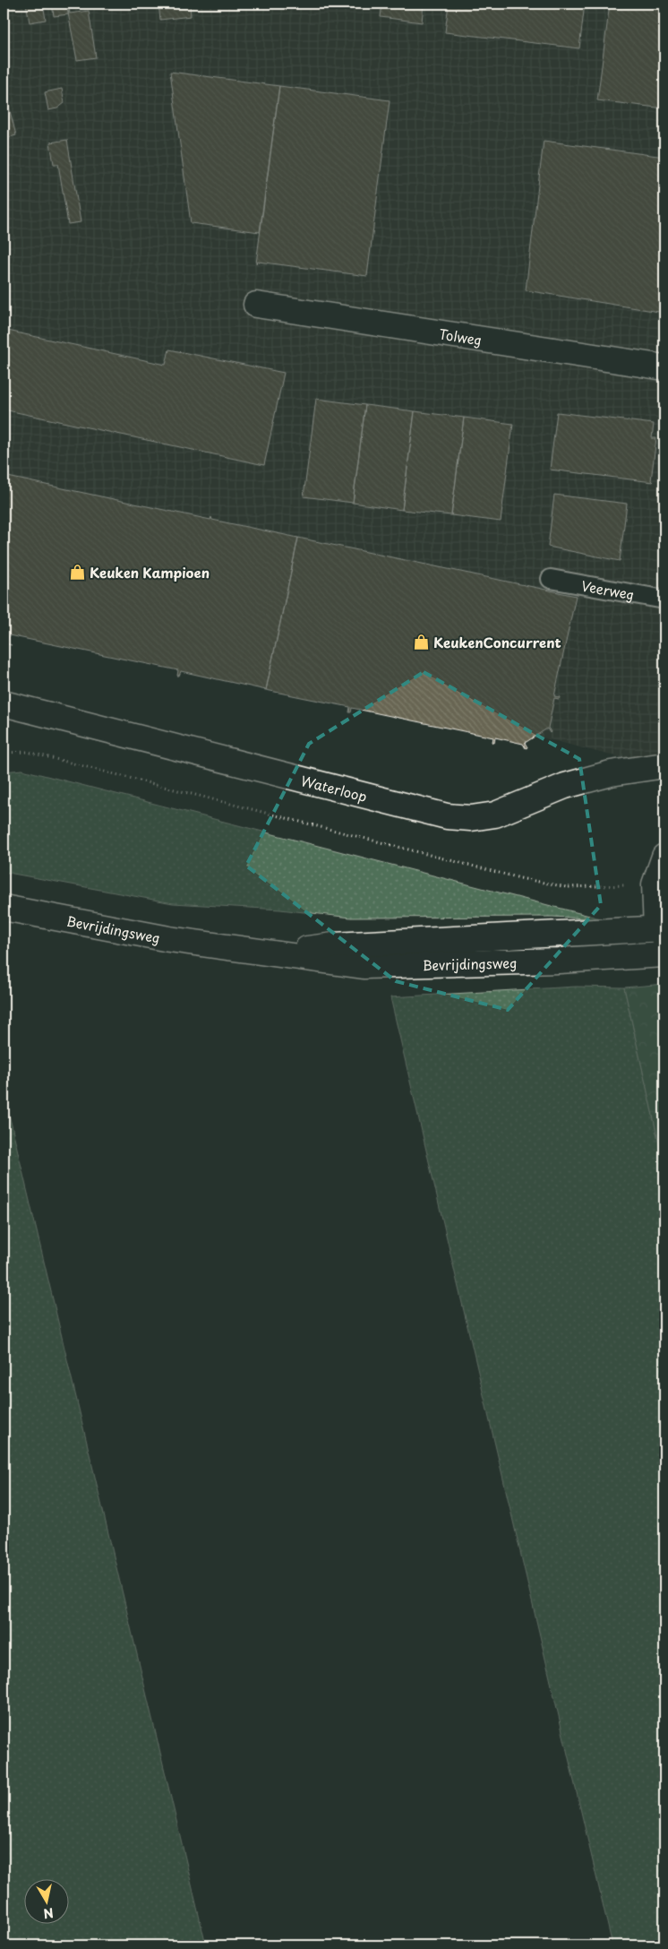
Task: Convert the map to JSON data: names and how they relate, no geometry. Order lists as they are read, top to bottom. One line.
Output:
{"streets":{"street":["Tolweg","Waterloop","Bevrijdingsweg"],"lane":["Veerweg"]},"places":{"shop":["Keuken Kampioen","KeukenConcurrent"]},"north":"bottom"}
